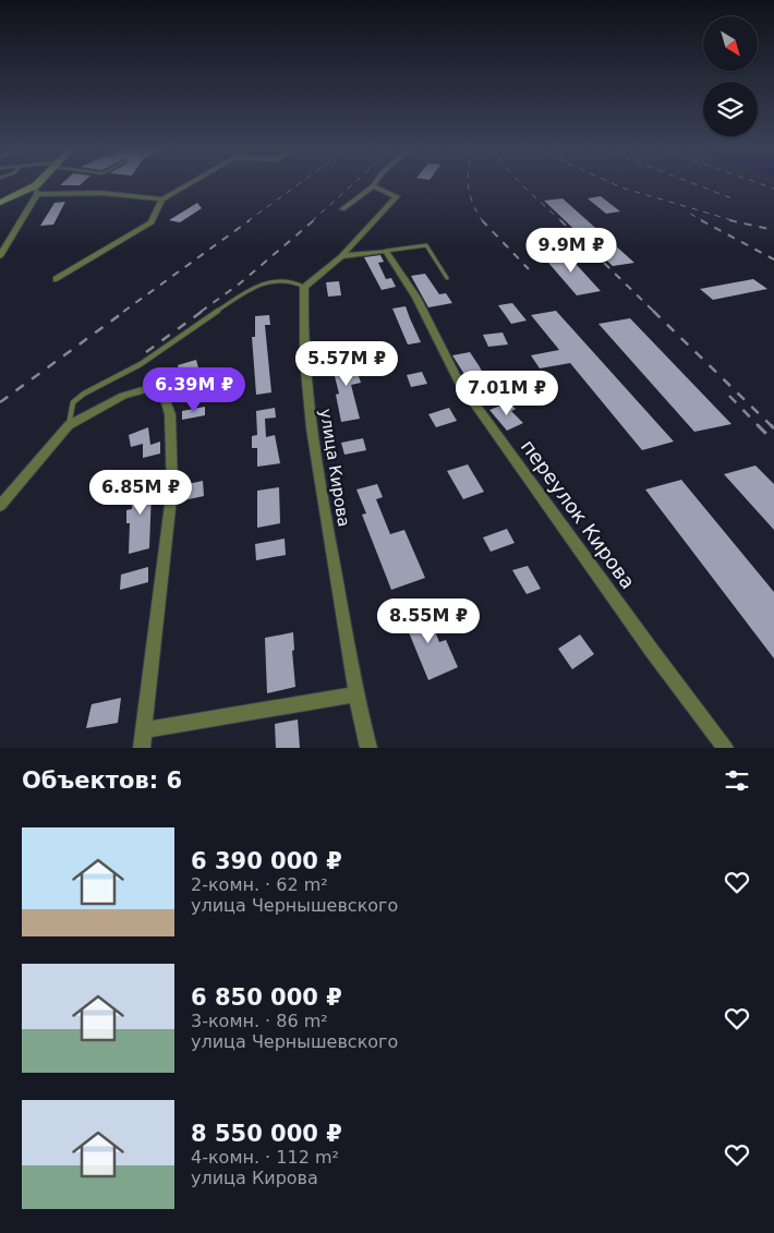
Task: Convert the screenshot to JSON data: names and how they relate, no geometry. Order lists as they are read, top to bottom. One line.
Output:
{"streets":{"street":["улица Кирова","переулок Кирова"]},"north":"bottom right","page":{"price":["9.9M ₽","5.57M ₽","6.39M ₽","7.01M ₽","6.85M ₽","8.55M ₽"],"heading":"Объектов: 6","list":[{"name":"6 390 000 ₽","note":"2-комн. · 62 m² · улица Чернышевского"},{"name":"6 850 000 ₽","note":"3-комн. · 86 m² · улица Чернышевского"},{"name":"8 550 000 ₽","note":"4-комн. · 112 m² · улица Кирова"}]}}
